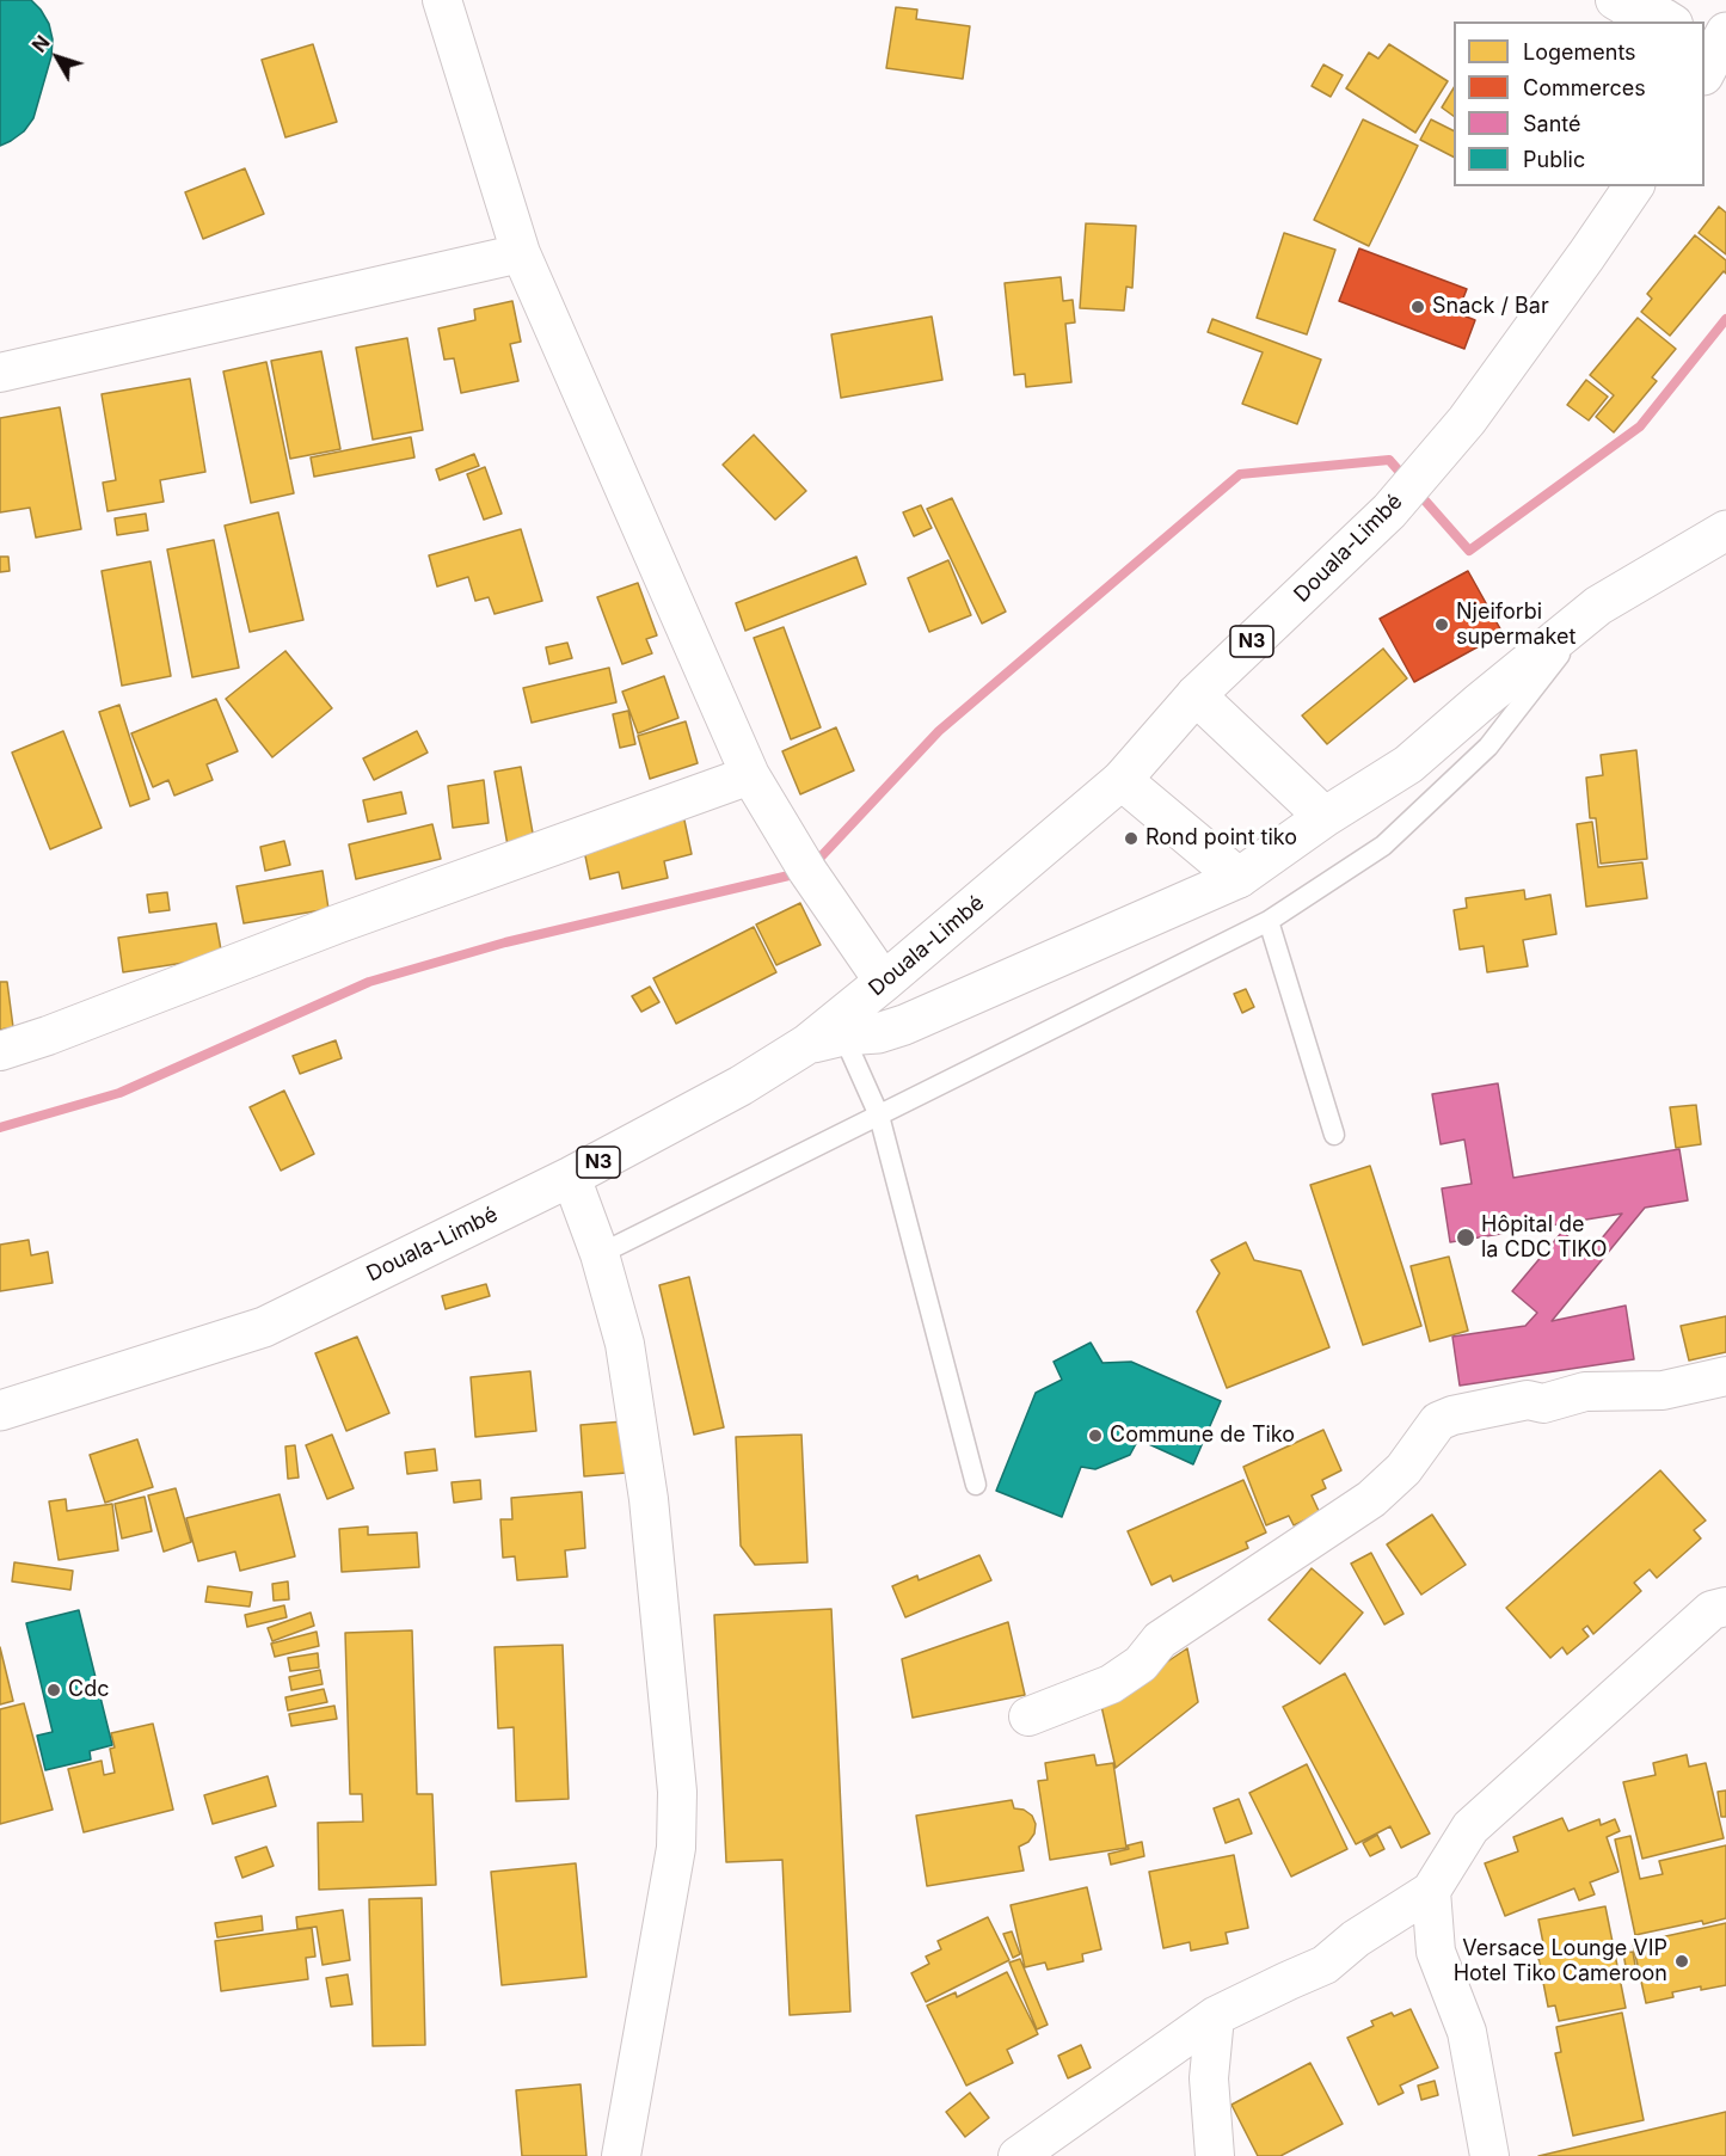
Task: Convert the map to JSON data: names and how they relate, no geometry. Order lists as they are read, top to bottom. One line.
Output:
{"streets":{"main road":["Douala-Limbé","N3"]},"places":["Snack / Bar","Njeiforbi supermaket","Rond point tiko","Hôpital de la CDC TIKO","Commune de Tiko","Cdc","Versace Lounge VIP Hotel Tiko Cameroon"],"legend":["Logements","Commerces","Santé","Public"],"north":"top left"}
